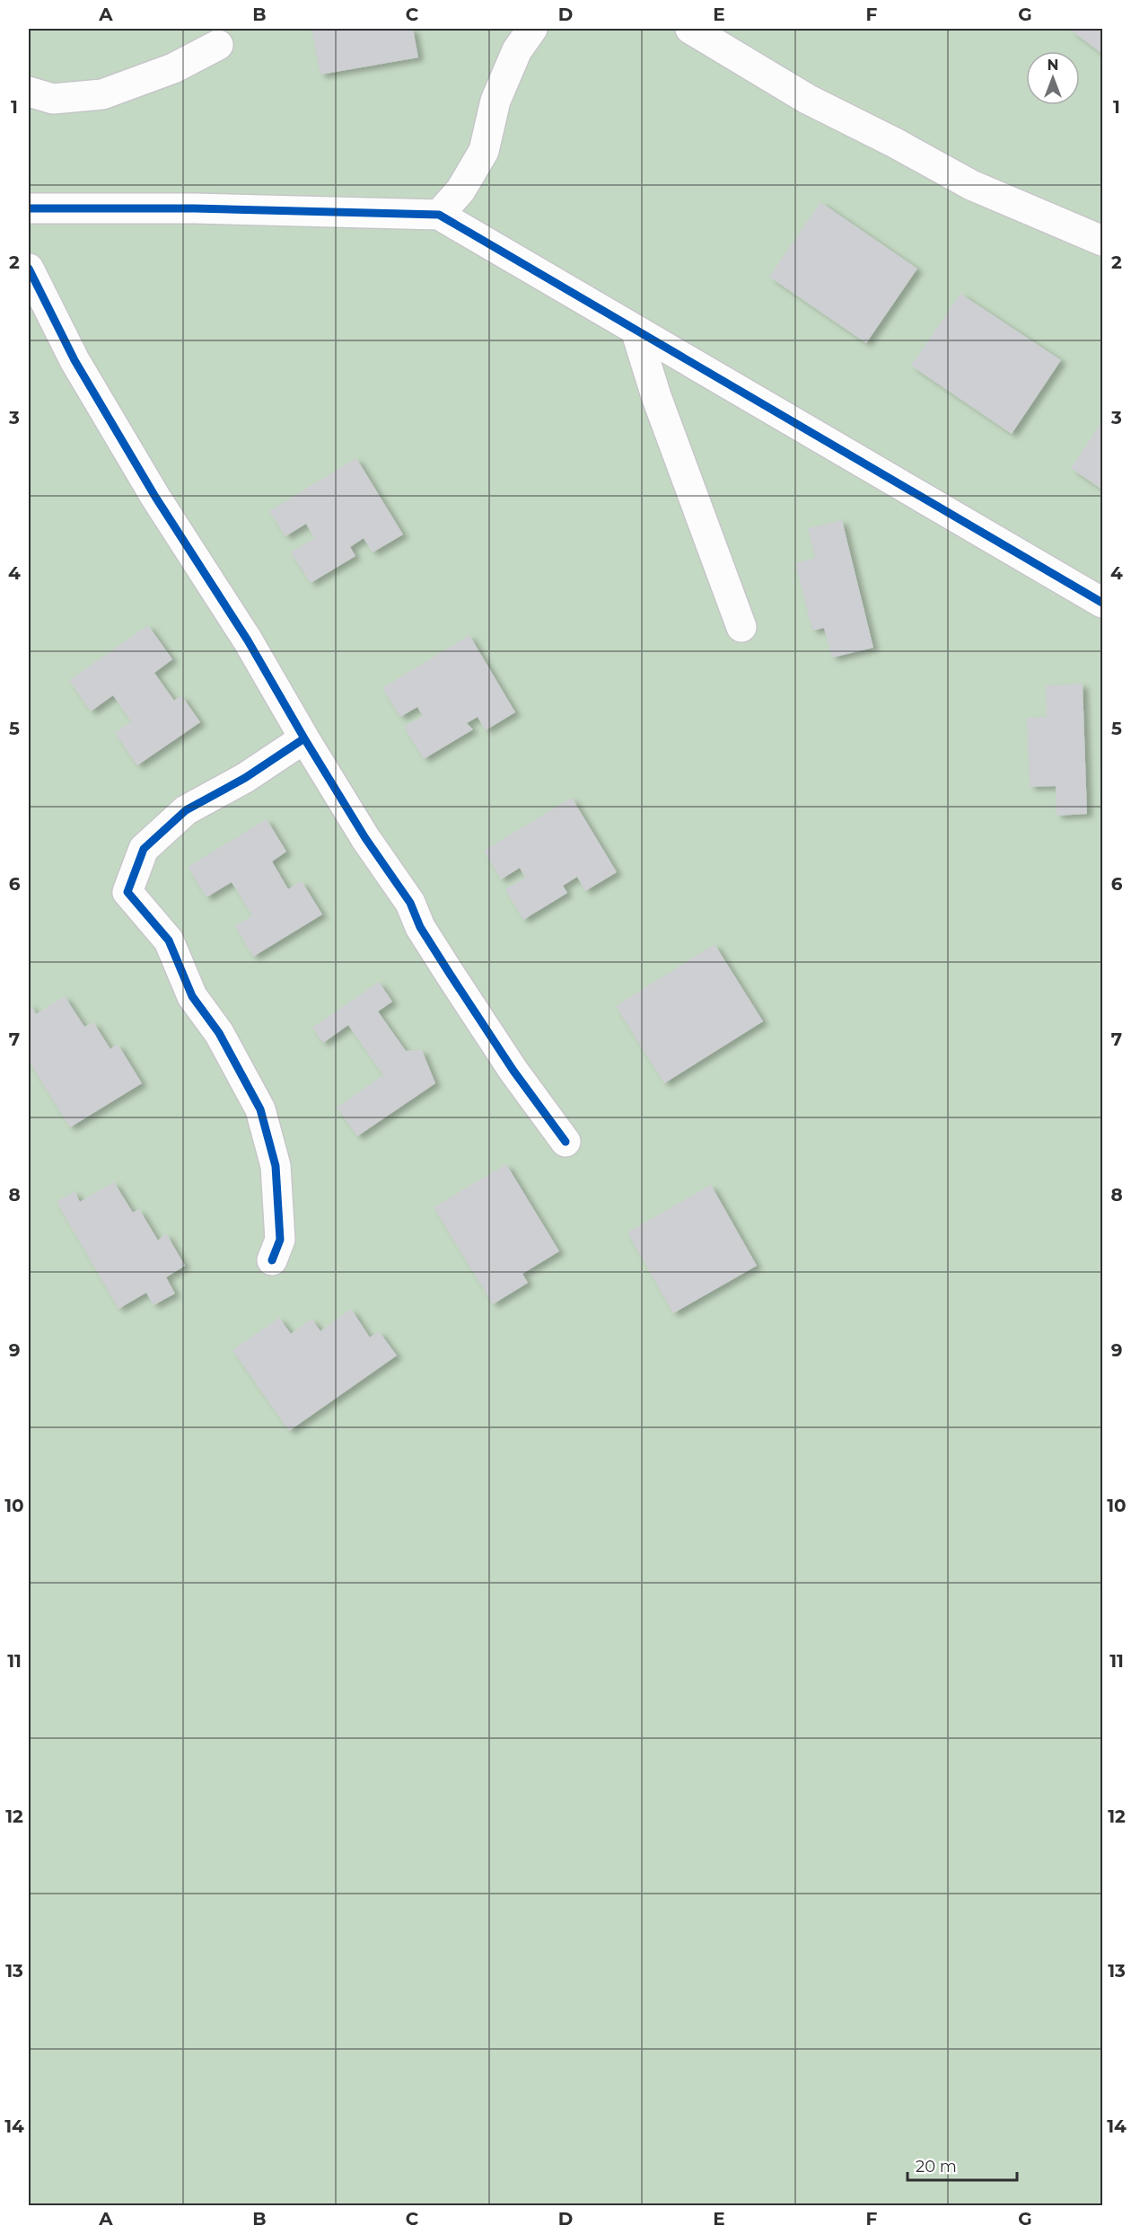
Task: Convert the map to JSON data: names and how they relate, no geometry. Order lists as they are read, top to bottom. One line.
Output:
{"scale_bar":"20 m","north":"top","grid":{"columns":["A","B","C","D","E","F","G"],"rows":["1","2","3","4","5","6","7","8","9","10","11","12","13","14"]}}
